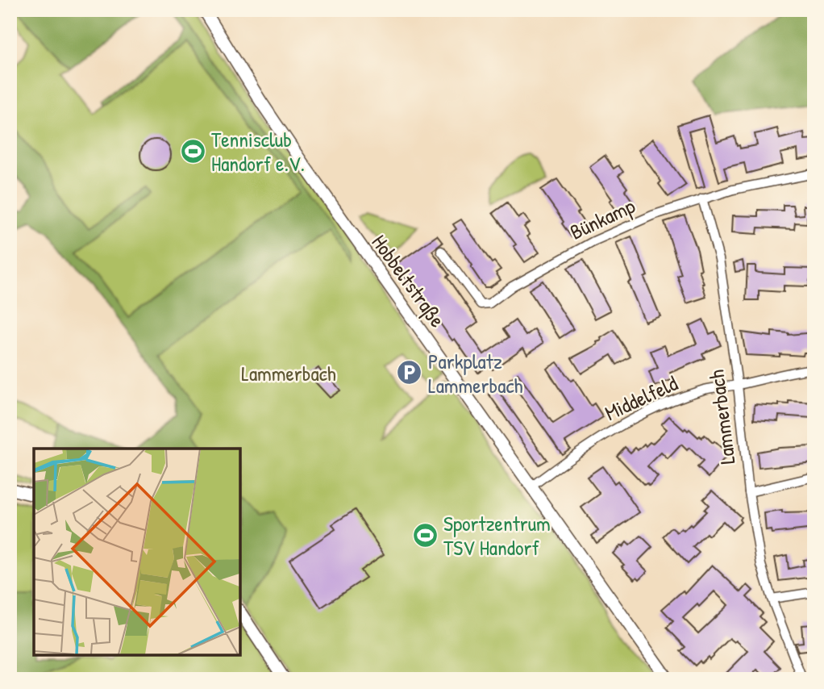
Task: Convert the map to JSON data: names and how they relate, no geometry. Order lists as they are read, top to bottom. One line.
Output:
{"streets":{"street":["Bünkamp","Hobbeltstraße","Middelfeld","Lammerbach"]},"crossings":[["Bünkamp","Lammerbach"],["Hobbeltstraße","Middelfeld"],["Middelfeld","Lammerbach"]],"parks":["Lammerbach"],"places":{"sports":["Tennisclub Handorf e.V.","Sportzentrum TSV Handorf"],"parking":["Parkplatz Lammerbach"]}}
